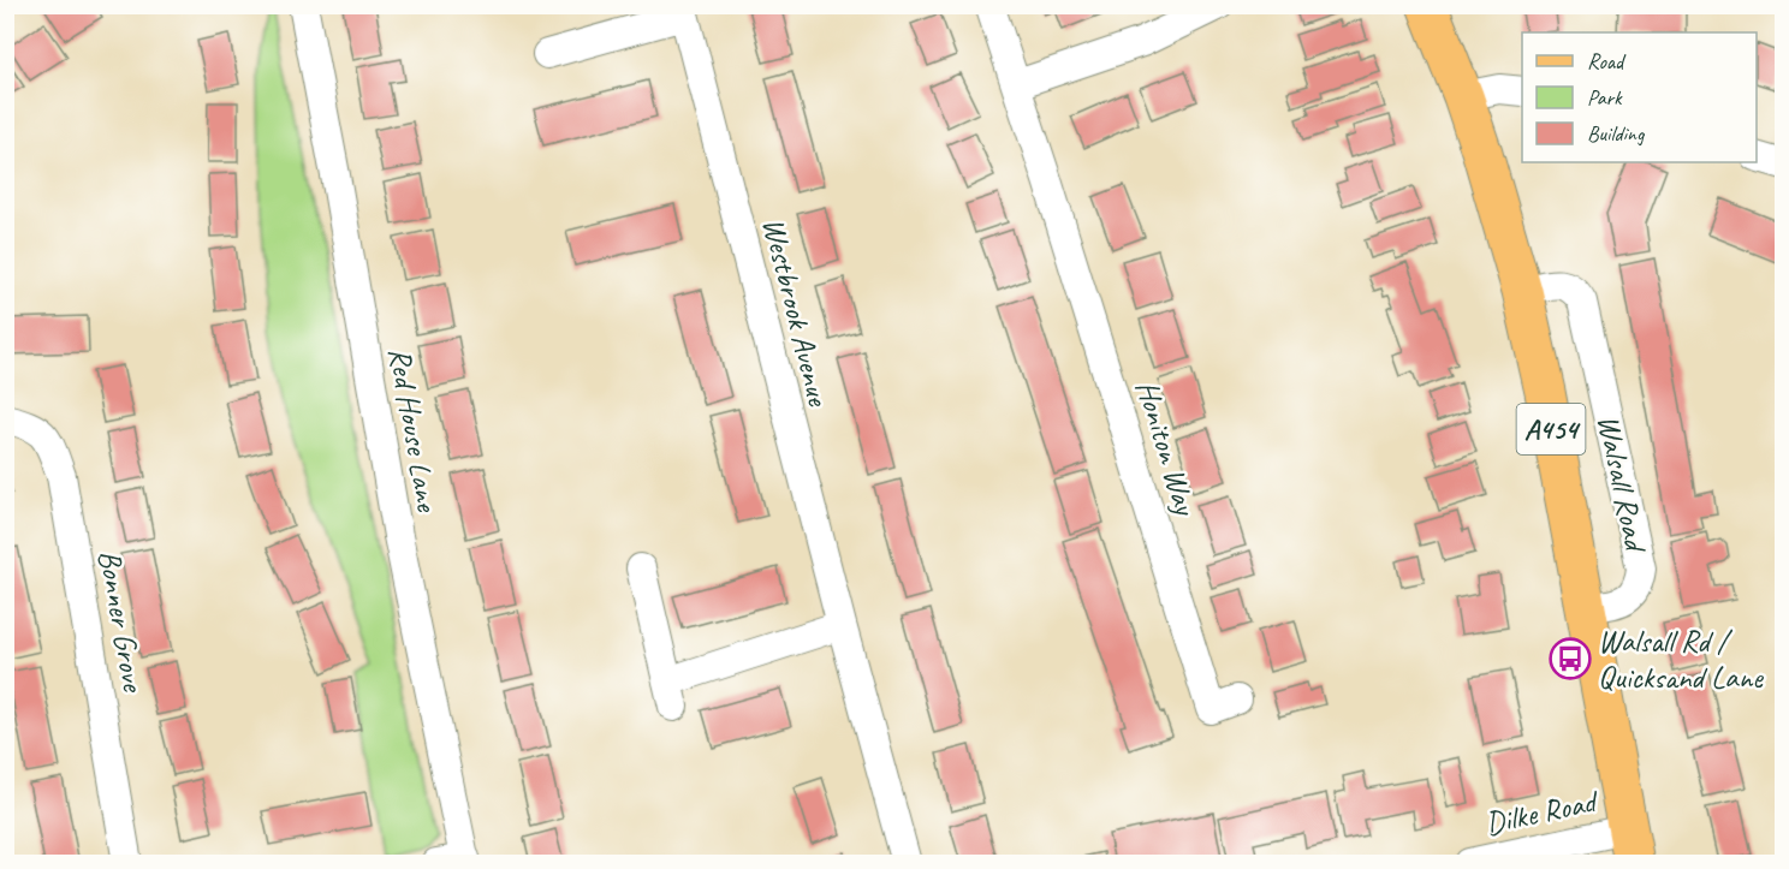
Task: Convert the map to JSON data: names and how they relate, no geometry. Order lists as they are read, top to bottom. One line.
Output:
{"streets":{"main road":["A454","Walsall Road"],"street":["Westbrook Avenue","Red House Lane","Honiton Way","Bonner Grove","Dilke Road"]},"crossings":[["Walsall Road","Dilke Road"]],"places":{"bus stop":["Walsall Rd / Quicksand Lane"]},"legend":["Road","Park","Building"]}
